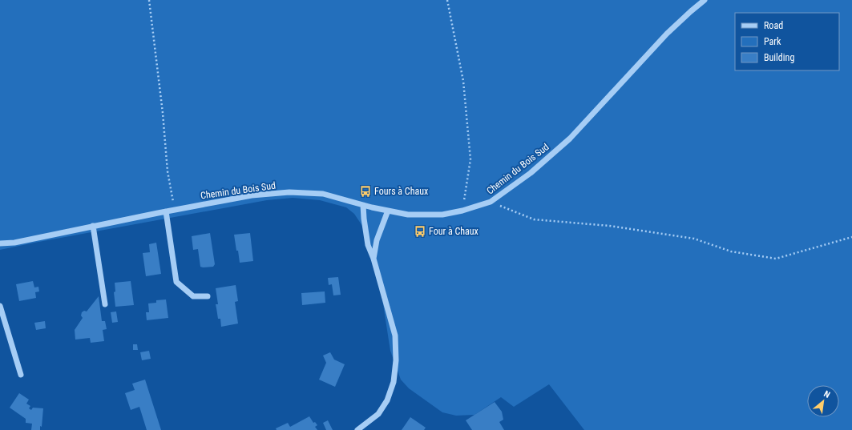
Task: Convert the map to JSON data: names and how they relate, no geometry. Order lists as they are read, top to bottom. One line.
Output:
{"streets":{"street":["Chemin du Bois Sud"]},"places":{"bus stop":["Fours à Chaux","Four à Chaux"]},"legend":["Road","Park","Building"],"north":"top right"}
